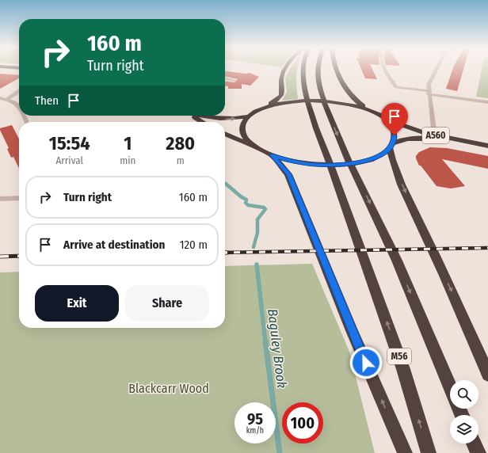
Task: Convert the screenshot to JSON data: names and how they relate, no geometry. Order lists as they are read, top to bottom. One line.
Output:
{"streets":{"highway":["A560","M56"]},"water":["Baguley Brook"],"parks":["Blackcarr Wood"],"page":{"turn":["160 m","Turn right"],"then":"Then","eta":["15:54","Arrival","1","min","280","m"],"list":[{"name":"Turn right","value":"160 m"},{"name":"Arrive at destination","value":"120 m"}],"buttons":["Exit","Share"],"speed":"95 km/h","limit":"100"}}
